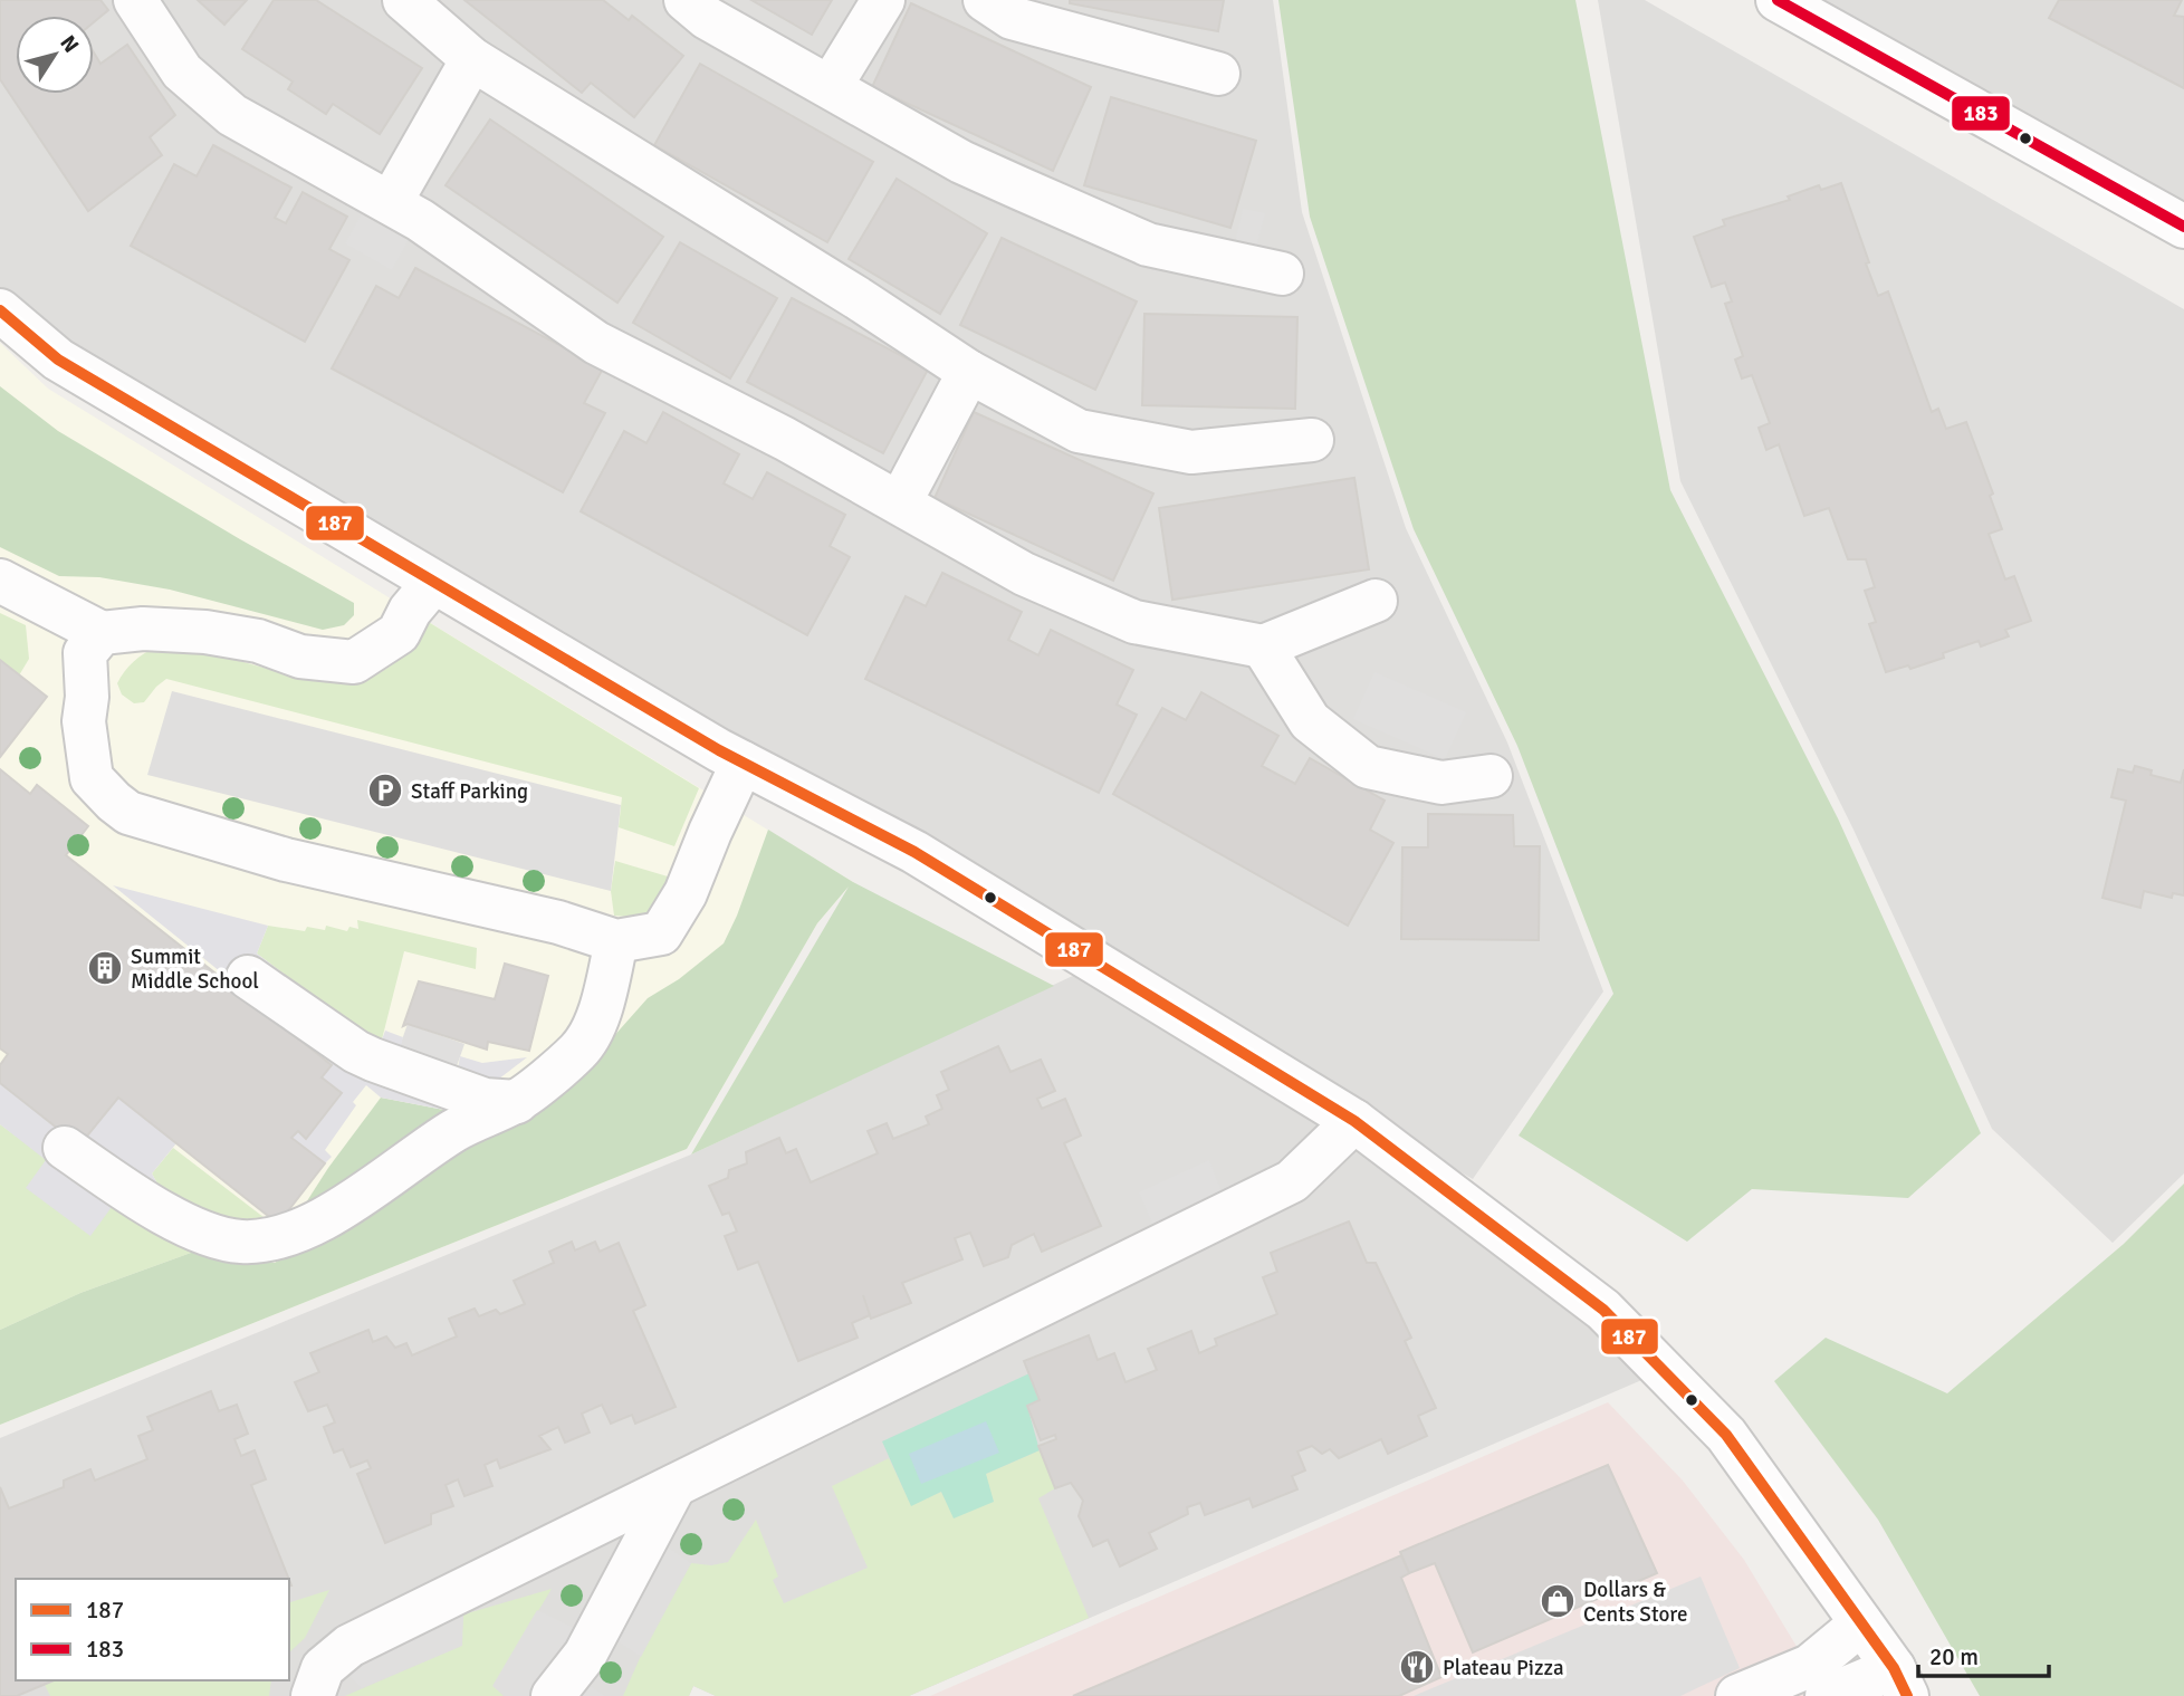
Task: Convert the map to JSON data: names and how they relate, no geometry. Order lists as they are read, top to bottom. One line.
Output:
{"places":{"parking":["Staff Parking"],"building":["Summit Middle School"],"shop":["Dollars & Cents Store"],"restaurant":["Plateau Pizza"]},"lines":["transit line 183","transit line 187"],"legend":["187","183"],"scale_bar":"20 m","north":"top right"}
